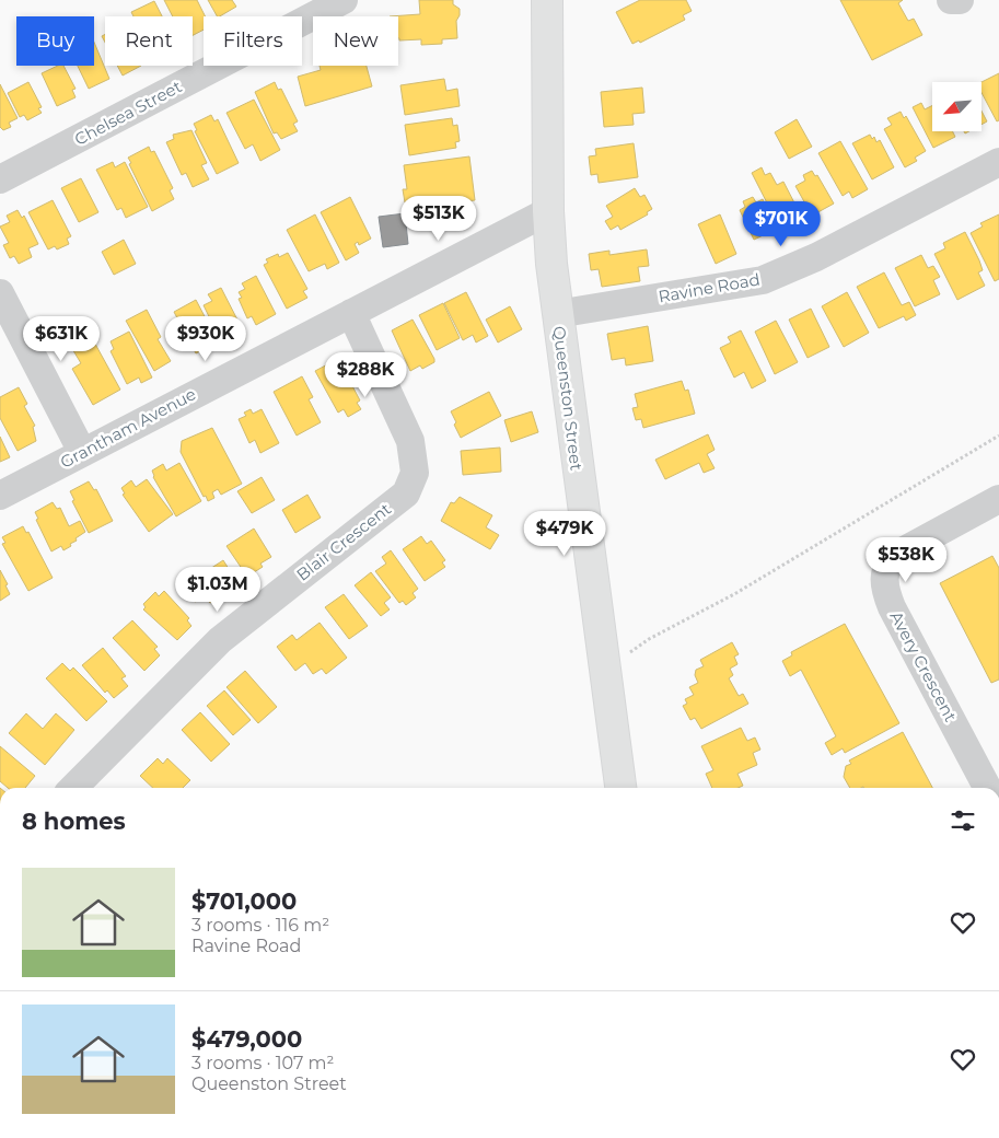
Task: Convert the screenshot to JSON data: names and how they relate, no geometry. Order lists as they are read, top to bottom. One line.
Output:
{"streets":{"main road":["Queenston Street"],"street":["Chelsea Street","Ravine Road","Grantham Avenue","Blair Crescent","Avery Crescent"]},"crossings":[["Ravine Road","Queenston Street"],["Queenston Street","Grantham Avenue"],["Grantham Avenue","Blair Crescent"]],"north":"bottom left","page":{"chip":["Buy","Rent","Filters","New"],"price":["$513K","$701K","$631K","$930K","$288K","$479K","$538K","$1.03M"],"heading":"8 homes","list":[{"name":"$701,000","note":"3 rooms · 116 m² · Ravine Road"},{"name":"$479,000","note":"3 rooms · 107 m² · Queenston Street"}]}}
